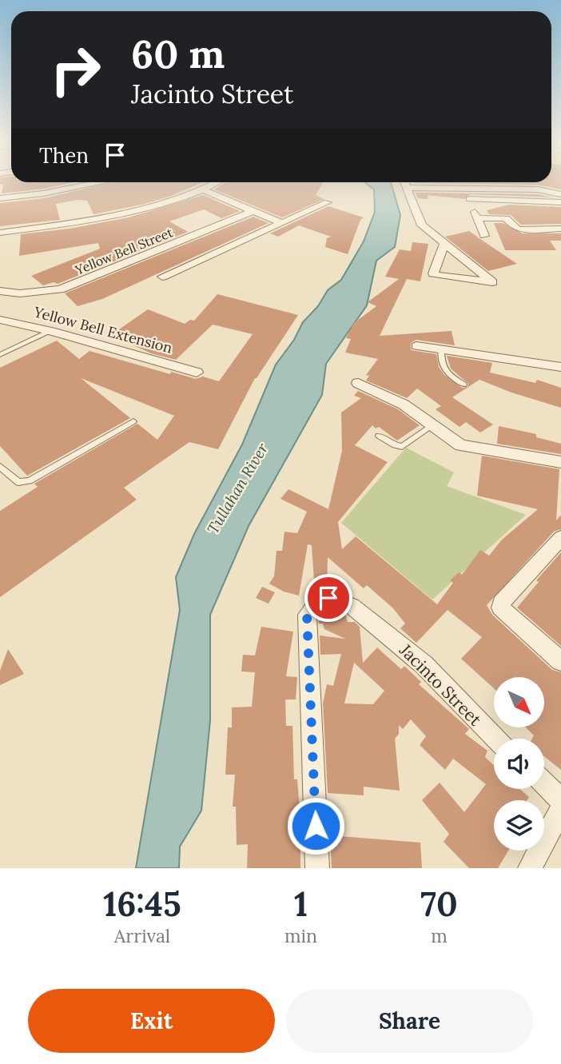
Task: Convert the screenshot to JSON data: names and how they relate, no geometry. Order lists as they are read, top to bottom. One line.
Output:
{"streets":{"street":["Yellow Bell Street","Yellow Bell Extension","Jacinto Street"]},"water":["Tullahan River"],"north":"bottom right","page":{"turn":["60 m","Jacinto Street"],"then":"Then","eta":["16:45","Arrival","1","min","70","m"],"buttons":["Exit","Share"]}}
